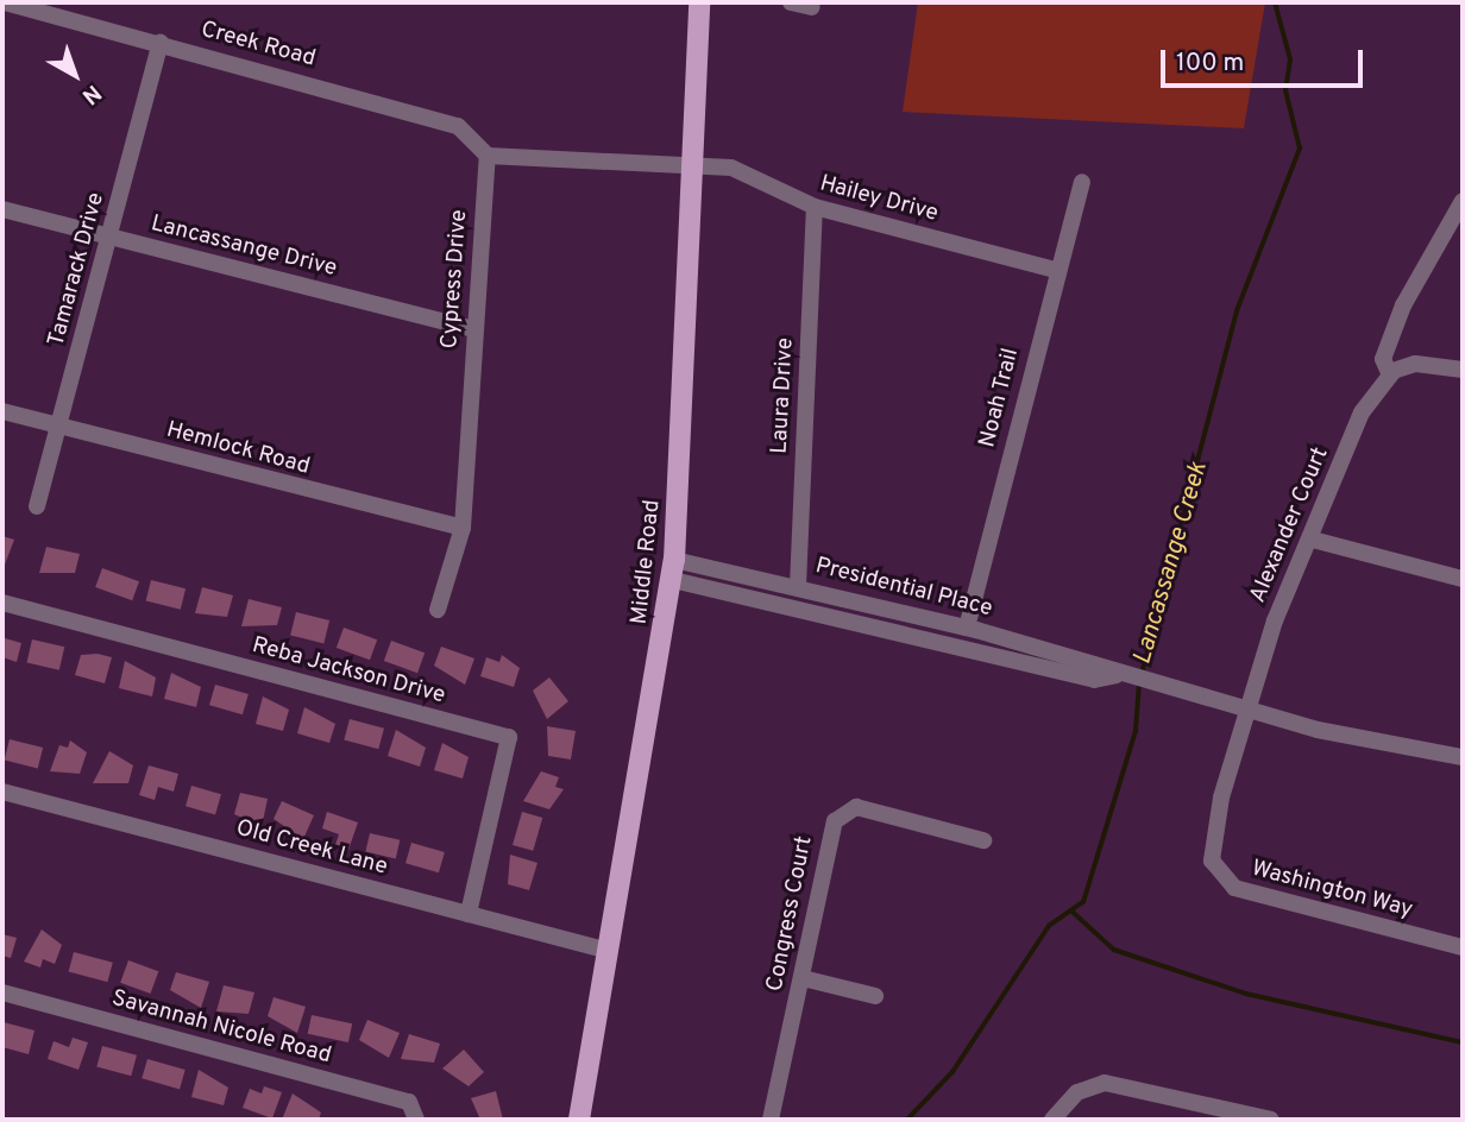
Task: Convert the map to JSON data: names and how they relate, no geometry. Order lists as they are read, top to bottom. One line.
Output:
{"streets":{"main road":["Middle Road"],"street":["Creek Road","Hailey Drive","Lancassange Drive","Tamarack Drive","Cypress Drive","Laura Drive","Noah Trail","Hemlock Road","Alexander Court","Presidential Place","Reba Jackson Drive","Old Creek Lane","Washington Way","Congress Court","Savannah Nicole Road"]},"crossings":[["Creek Road","Tamarack Drive"],["Creek Road","Cypress Drive"],["Hailey Drive","Laura Drive"],["Hailey Drive","Noah Trail"],["Hailey Drive","Middle Road"],["Lancassange Drive","Tamarack Drive"],["Lancassange Drive","Cypress Drive"],["Tamarack Drive","Hemlock Road"],["Cypress Drive","Hemlock Road"],["Laura Drive","Presidential Place"],["Noah Trail","Presidential Place"],["Alexander Court","Presidential Place"],["Alexander Court","Washington Way"],["Middle Road","Presidential Place"],["Middle Road","Old Creek Lane"],["Presidential Place","Washington Way"],["Reba Jackson Drive","Old Creek Lane"]],"water":["Lancassange Creek"],"scale_bar":"100 m","north":"bottom right"}
